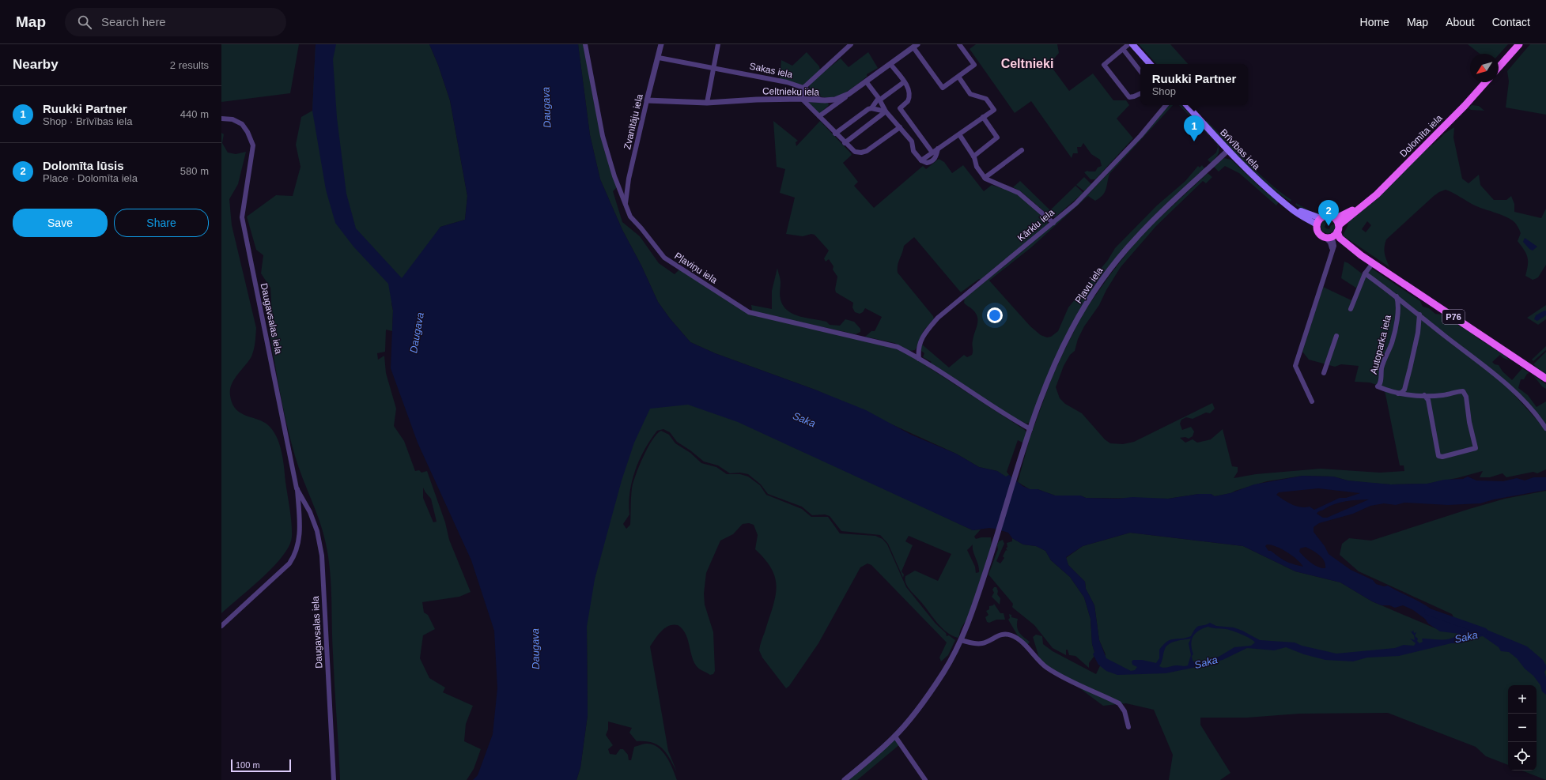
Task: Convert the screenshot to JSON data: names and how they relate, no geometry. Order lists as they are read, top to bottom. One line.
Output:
{"streets":{"main road":["Dolomīta iela","Brīvības iela","P76"],"street":["Sakas iela","Celtnieku iela","Zvanītāju iela","Kārklu iela","Pļaviņu iela","Pļavu iela","Daugavsalas iela","Autoparka iela"]},"crossings":[["Sakas iela","Celtnieku iela"],["Sakas iela","Zvanītāju iela"],["Celtnieku iela","Zvanītāju iela"],["Zvanītāju iela","Pļaviņu iela"],["Dolomīta iela","Brīvības iela"],["Dolomīta iela","P76"],["Brīvības iela","Pļavu iela"],["Brīvības iela","P76"],["Kārklu iela","Pļaviņu iela"],["Pļaviņu iela","Pļavu iela"]],"districts":["Celtnieki"],"water":["Daugava","Saka"],"scale_bar":"100 m","north":"bottom left","page":{"header":"Map","search":"Search here","nav":["Home","Map","About","Contact"],"heading":["Nearby","2 results"],"popup":["Ruukki Partner","Shop"],"list":[{"mark":"1","name":"Ruukki Partner","note":"Shop · Brīvības iela","value":"440 m"},{"mark":"2","name":"Dolomīta lūsis","note":"Place · Dolomīta iela","value":"580 m"}],"pins":["1","2"],"buttons":["Save","Share"],"map_buttons":["+","−"],"scale":"100 m"}}
